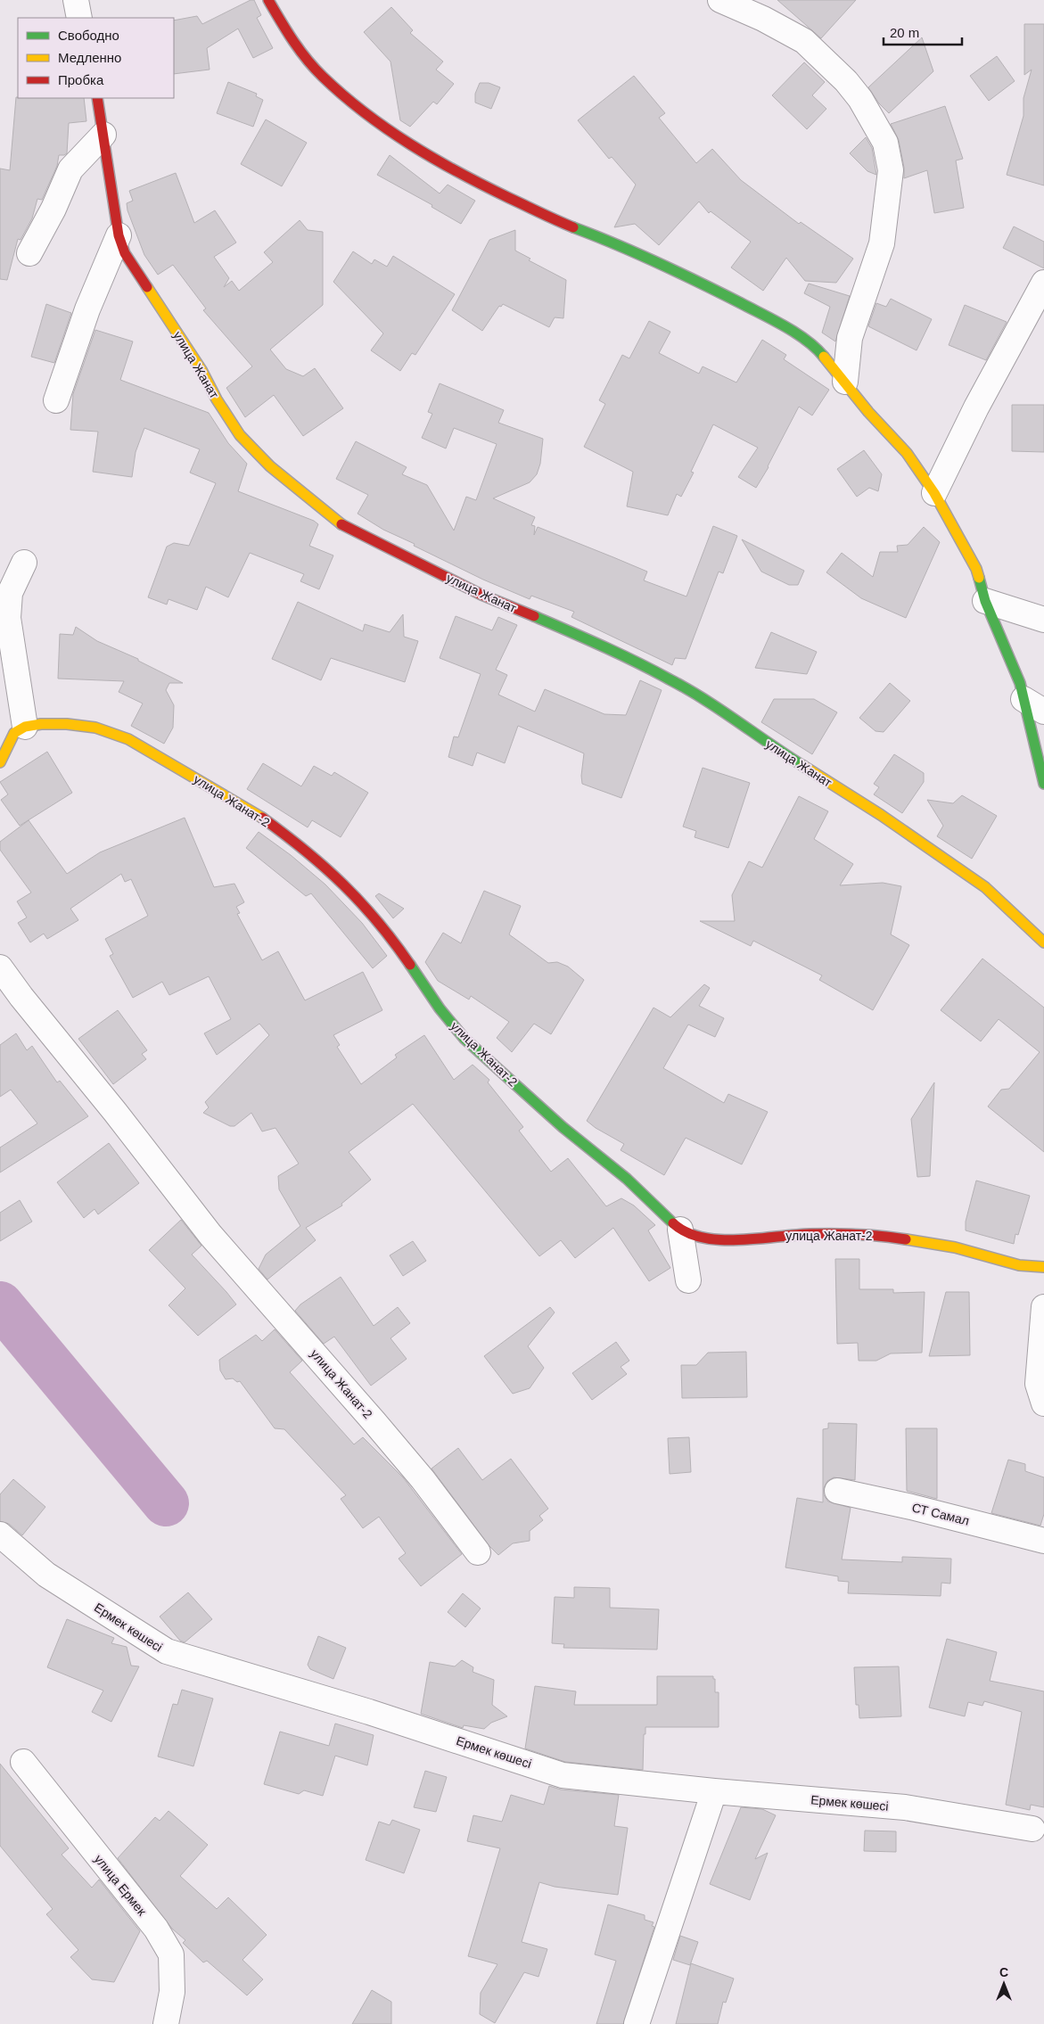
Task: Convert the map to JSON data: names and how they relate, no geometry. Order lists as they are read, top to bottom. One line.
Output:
{"streets":{"street":["улица Жанат","улица Жанат-2","СТ Самал","Ермек көшесі","улица Ермек"]},"legend":["Свободно","Медленно","Пробка"],"scale_bar":"20 m","north":"top"}
